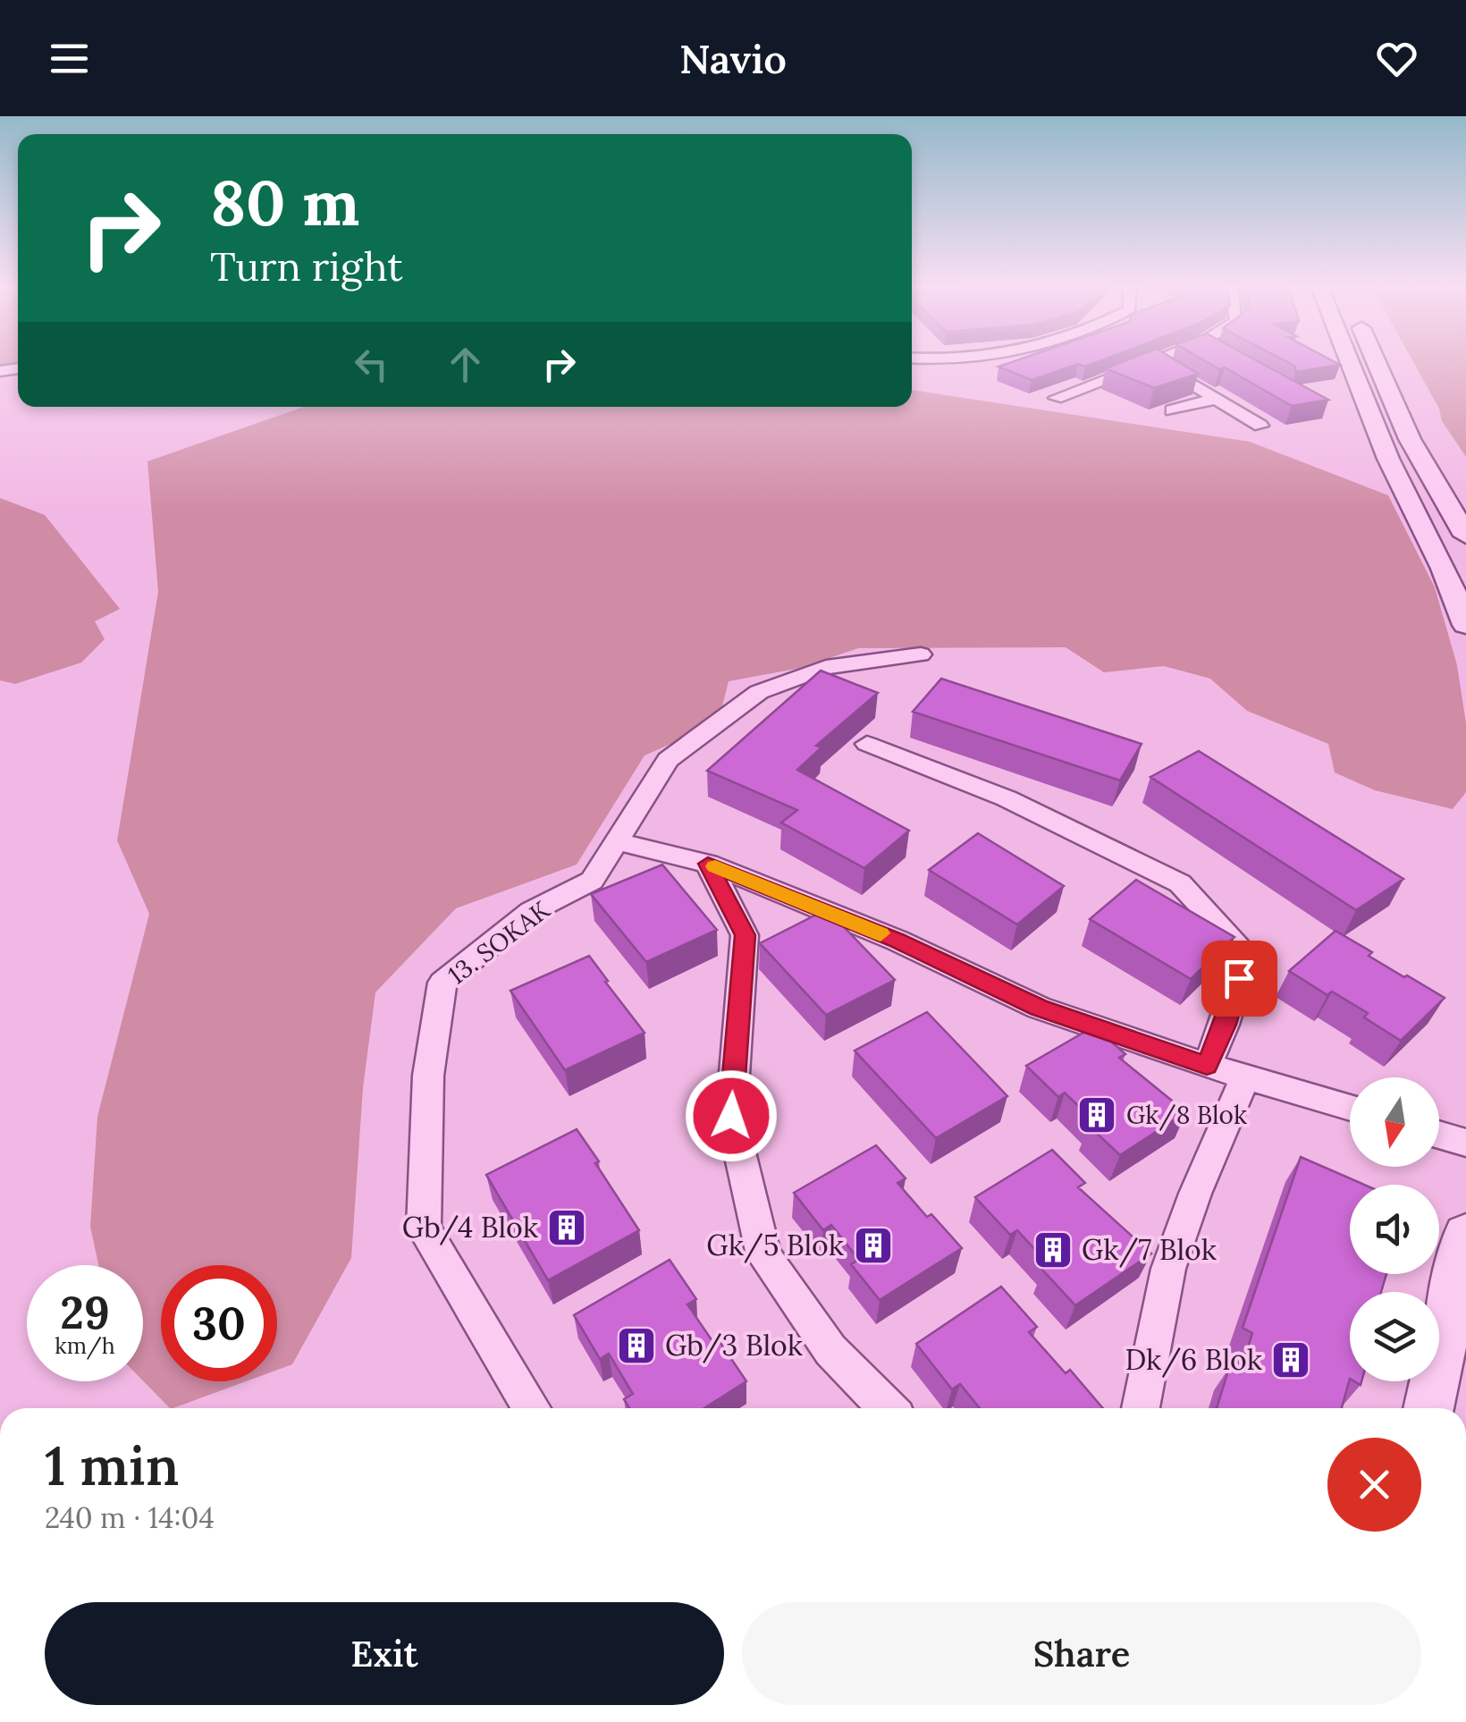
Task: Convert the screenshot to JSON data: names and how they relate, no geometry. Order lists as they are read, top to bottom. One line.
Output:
{"streets":{"street":["13. SOKAK"]},"places":{"building":["Gk/8 Blok","Gb/4 Blok","Gk/5 Blok","Gk/7 Blok","Gb/3 Blok","Dk/6 Blok"]},"north":"bottom","page":{"header":"Navio","turn":["80 m","Turn right"],"speed":"29 km/h","limit":"30","heading":["1 min","240 m · 14:04"],"buttons":["Exit","Share"]}}
